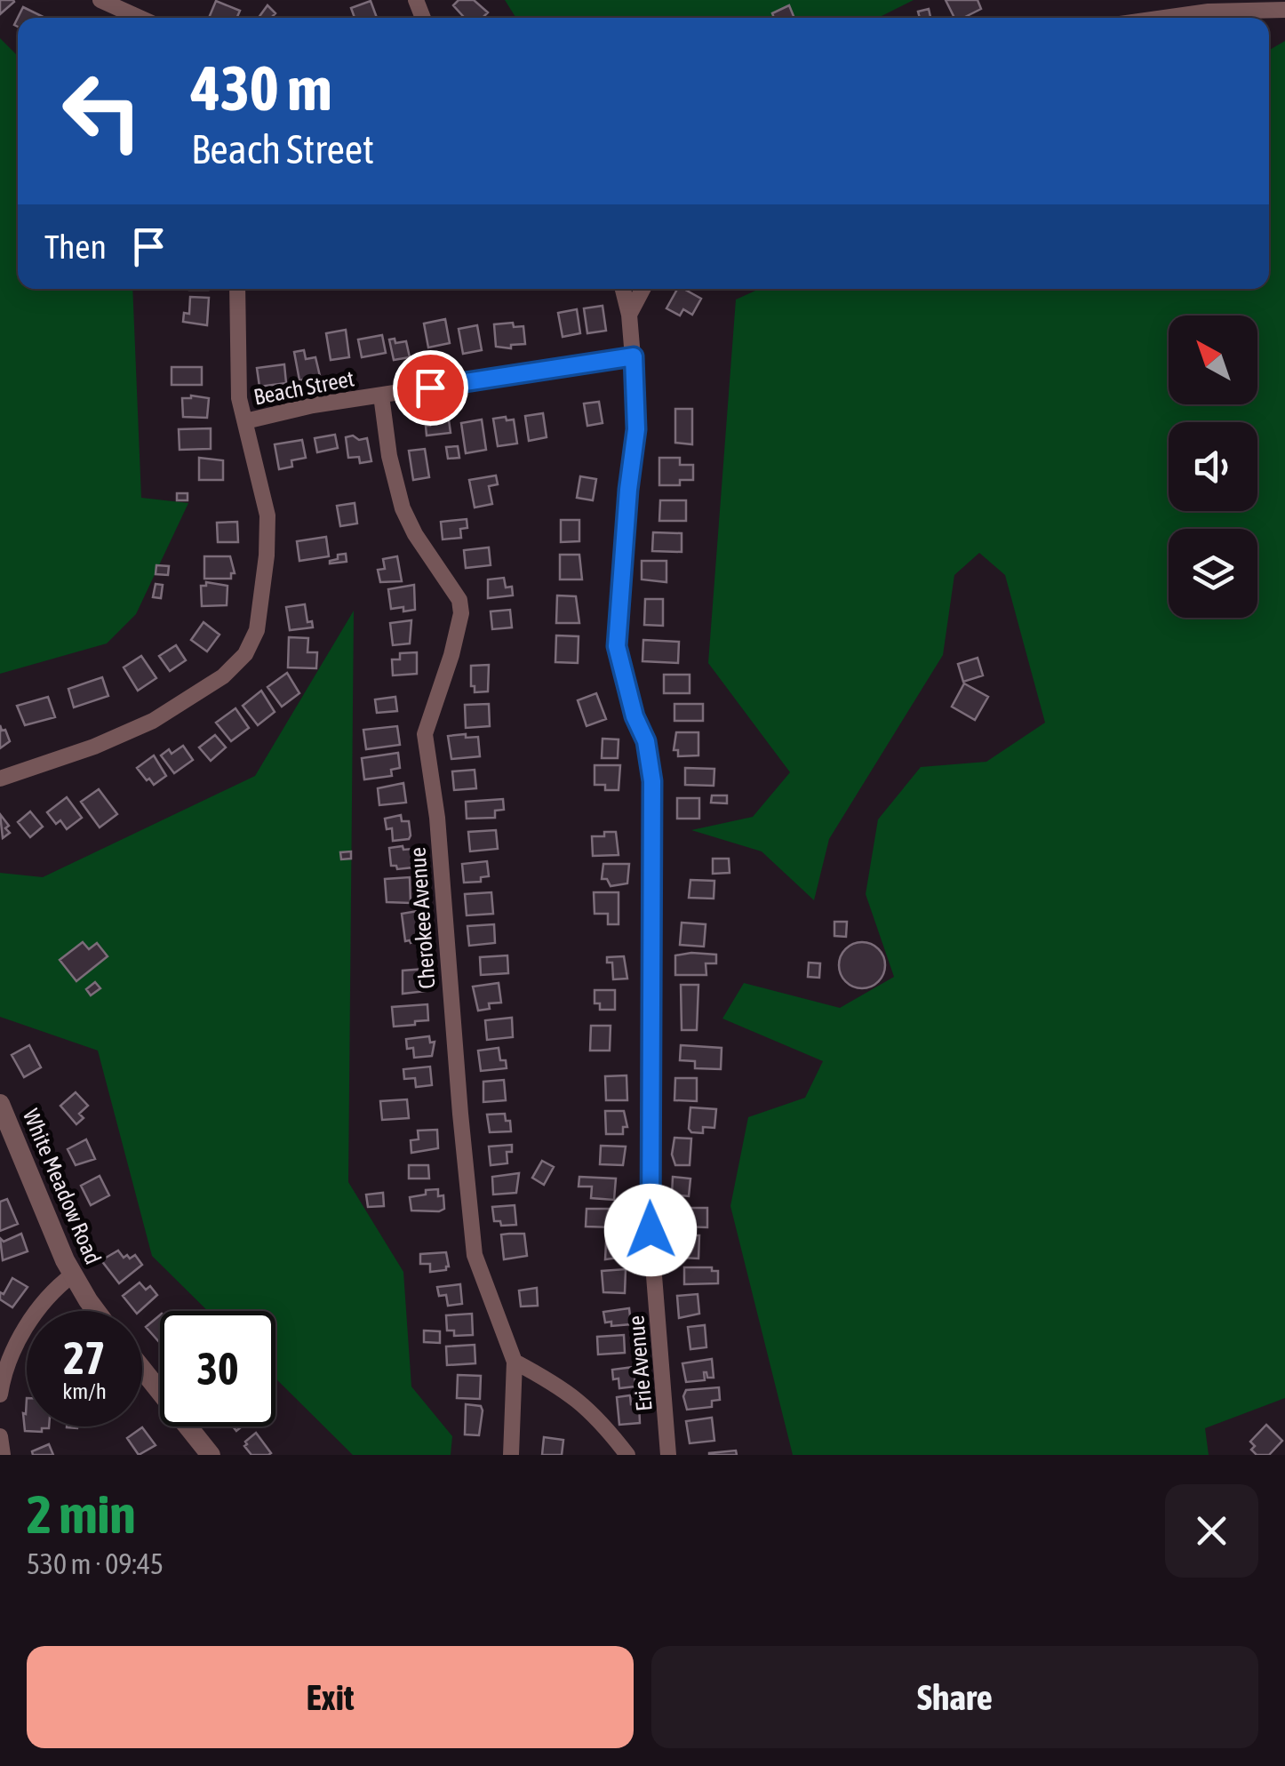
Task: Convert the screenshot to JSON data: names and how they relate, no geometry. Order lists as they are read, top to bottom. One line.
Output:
{"streets":{"street":["Beach Street","Cherokee Avenue","White Meadow Road","Erie Avenue"]},"crossings":[["Beach Street","Cherokee Avenue"],["Beach Street","Erie Avenue"]],"north":"top left","page":{"turn":["430 m","Beach Street"],"then":"Then","speed":"27 km/h","limit":"30","heading":["2 min","530 m · 09:45"],"buttons":["Exit","Share"]}}
